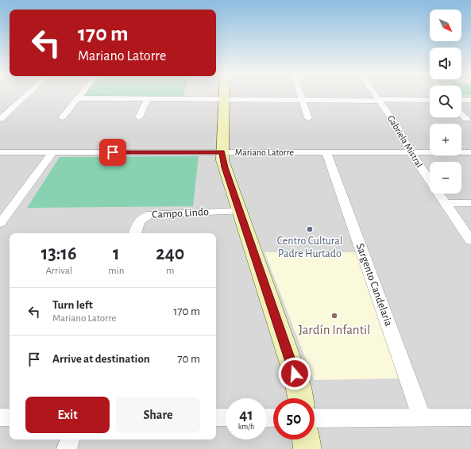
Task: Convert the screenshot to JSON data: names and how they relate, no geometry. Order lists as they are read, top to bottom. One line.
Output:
{"streets":{"street":["Gabriela Mistral","Mariano Latorre","Campo Lindo","Sargento Candelaria"]},"crossings":[["Gabriela Mistral","Mariano Latorre"],["Mariano Latorre","Sargento Candelaria"]],"places":["Centro Cultural Padre Hurtado","Jardín Infantil"],"north":"bottom right","page":{"map_buttons":["+","−"],"turn":["170 m","Mariano Latorre"],"eta":["13:16","Arrival","1","min","240","m"],"list":[{"name":"Turn left","note":"Mariano Latorre","value":"170 m"},{"name":"Arrive at destination","value":"70 m"}],"buttons":["Exit","Share"],"speed":"41 km/h","limit":"50"}}
